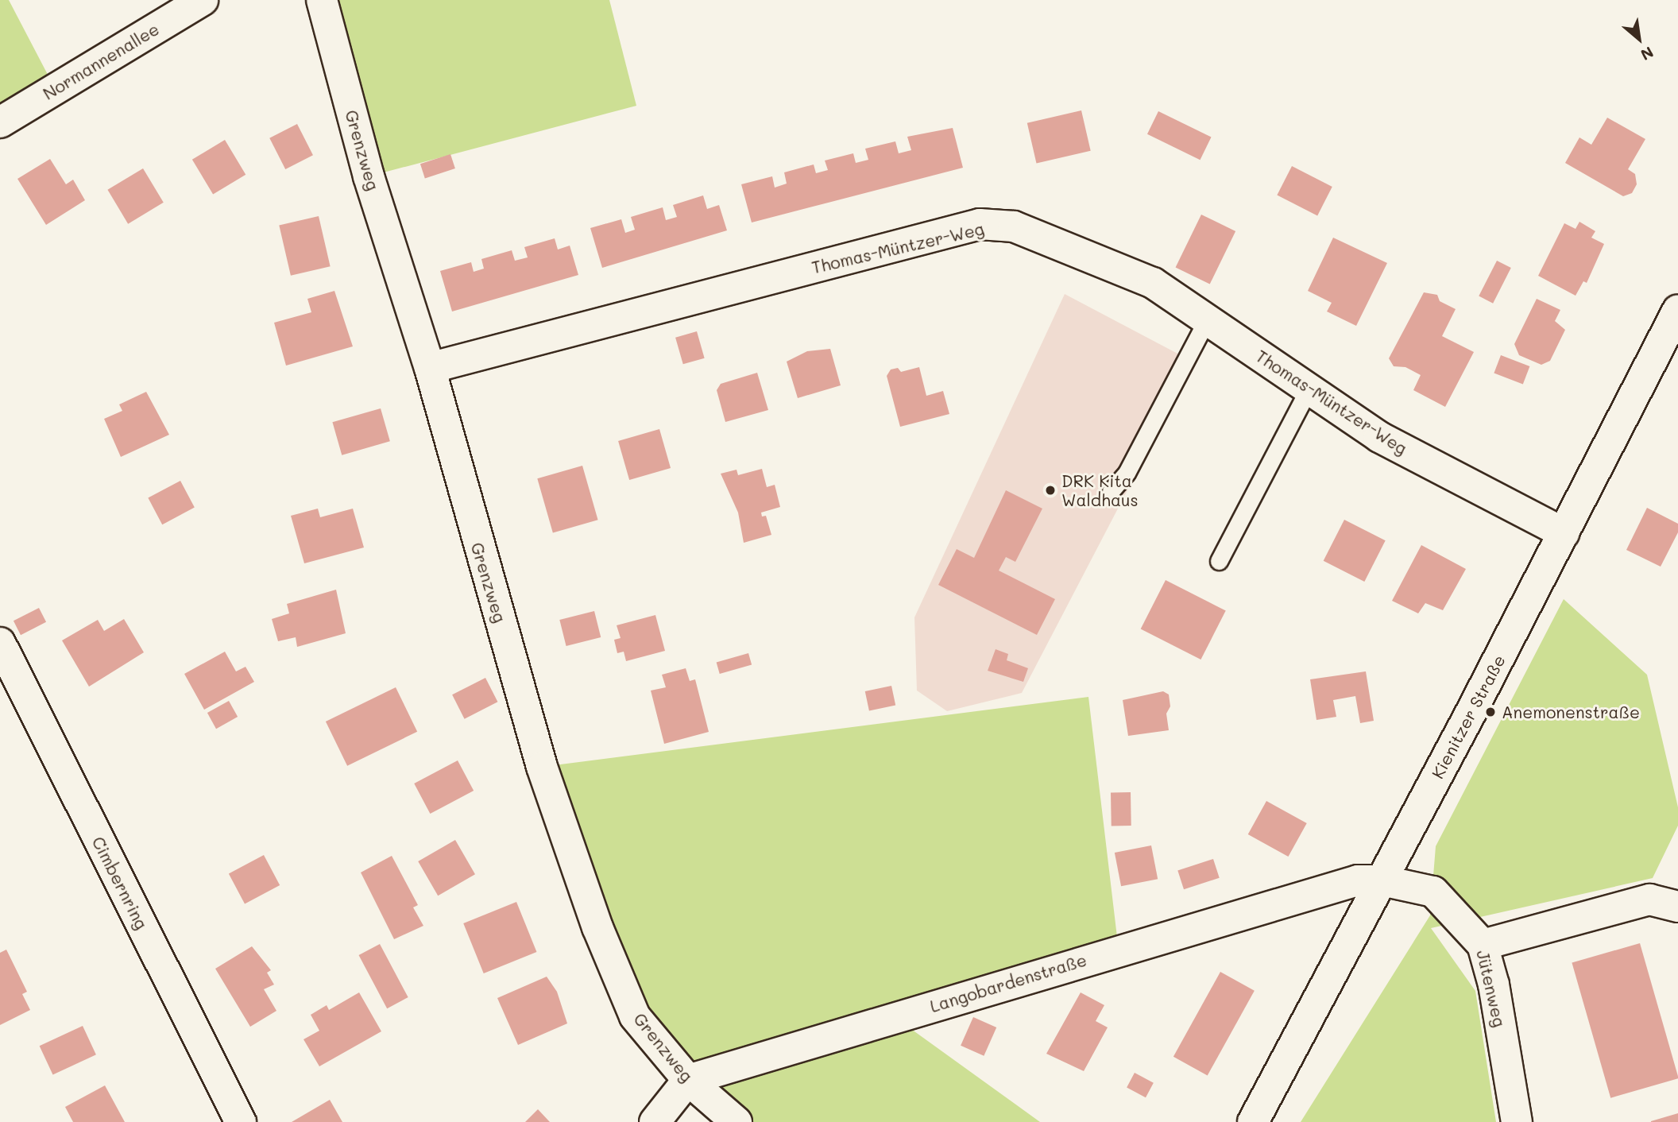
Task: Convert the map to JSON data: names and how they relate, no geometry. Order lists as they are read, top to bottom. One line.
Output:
{"streets":{"street":["Normannenallee","Grenzweg","Thomas-Müntzer-Weg","Kienitzer Straße","Cimbernring","Langobardenstraße","Jütenweg"]},"crossings":[["Grenzweg","Thomas-Müntzer-Weg"],["Grenzweg","Langobardenstraße"],["Thomas-Müntzer-Weg","Kienitzer Straße"],["Kienitzer Straße","Langobardenstraße"],["Kienitzer Straße","Jütenweg"],["Langobardenstraße","Jütenweg"]],"places":["DRK Kita Waldhaus","Anemonenstraße"],"north":"bottom right"}
